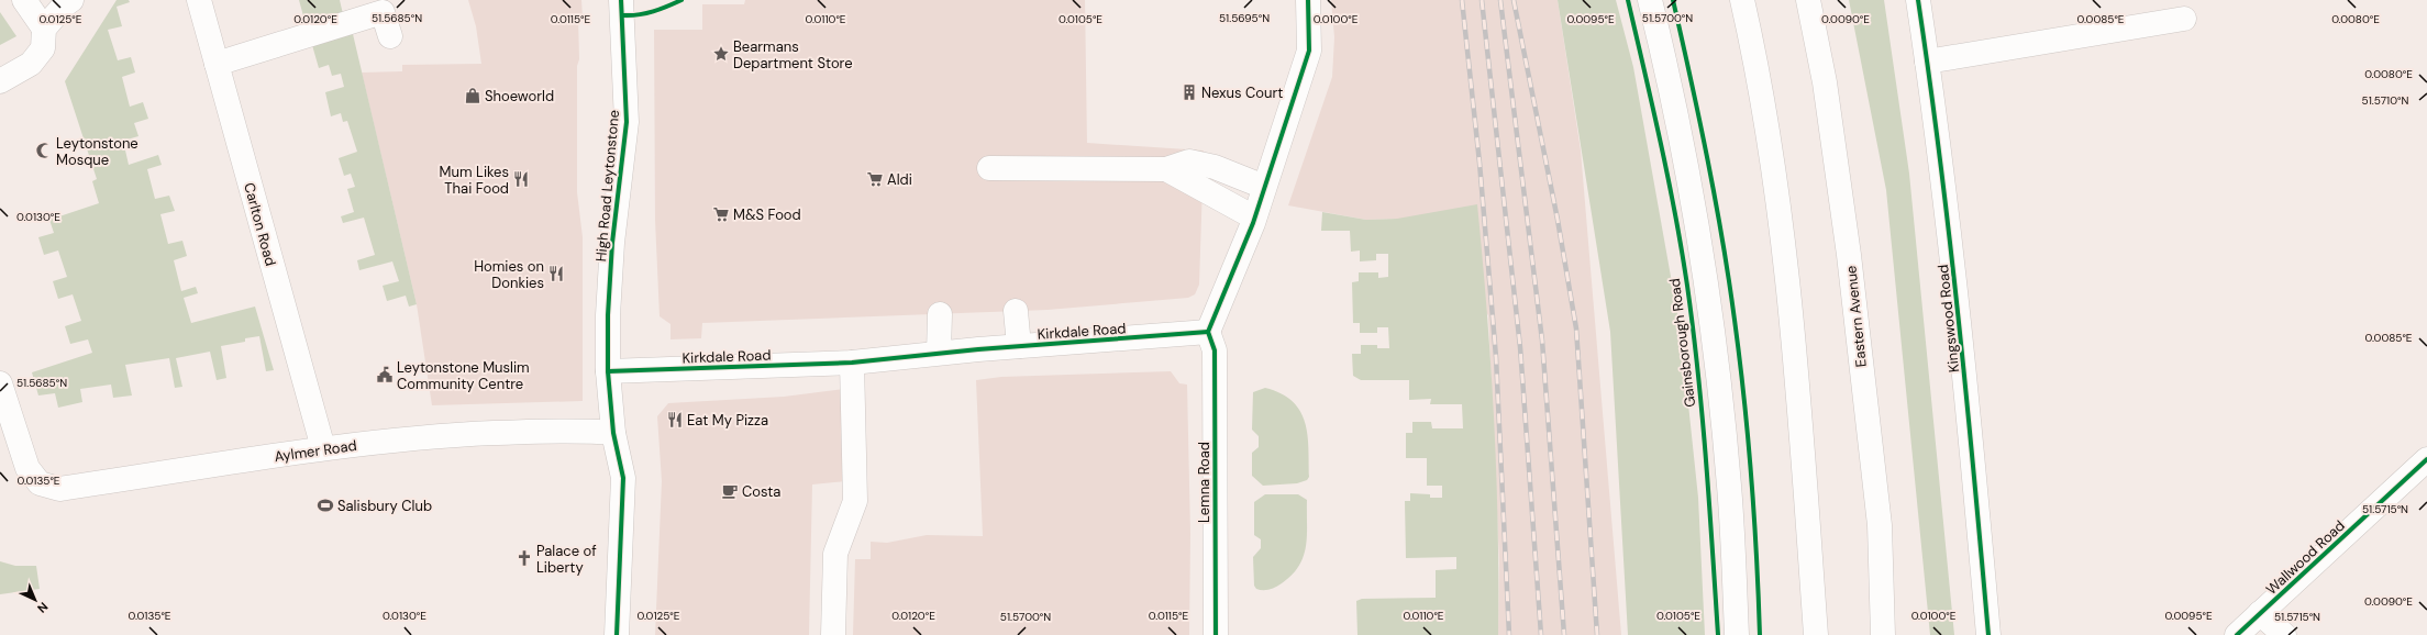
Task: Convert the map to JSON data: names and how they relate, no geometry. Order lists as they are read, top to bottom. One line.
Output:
{"streets":{"main road":["High Road Leytonstone","Carlton Road","Eastern Avenue","Kingswood Road","Kirkdale Road","Aylmer Road","Lemna Road","Wallwood Road"],"cycle path":["Gainsborough Road"]},"crossings":[["High Road Leytonstone","Kirkdale Road"],["High Road Leytonstone","Aylmer Road"],["Carlton Road","Aylmer Road"],["Kirkdale Road","Lemna Road"]],"places":{"place":["Bearmans Department Store"],"building":["Nexus Court"],"shop":["Shoeworld"],"mosque":["Leytonstone Mosque"],"restaurant":["Mum Likes Thai Food","Homies on Donkies","Eat My Pizza"],"supermarket":["Aldi","M&S Food"],"public building":["Leytonstone Muslim Community Centre"],"cafe":["Costa"],"sports":["Salisbury Club"],"church":["Palace of Liberty"]},"north":"bottom right","coordinates":["51.5685°N","51.5695°N","51.5700°N","0.0125°E","0.0120°E","0.0115°E","0.0110°E","0.0105°E","0.0100°E","0.0095°E","0.0090°E","0.0085°E","0.0080°E","51.5710°N","0.0130°E","0.0135°E","51.5715°N"]}
